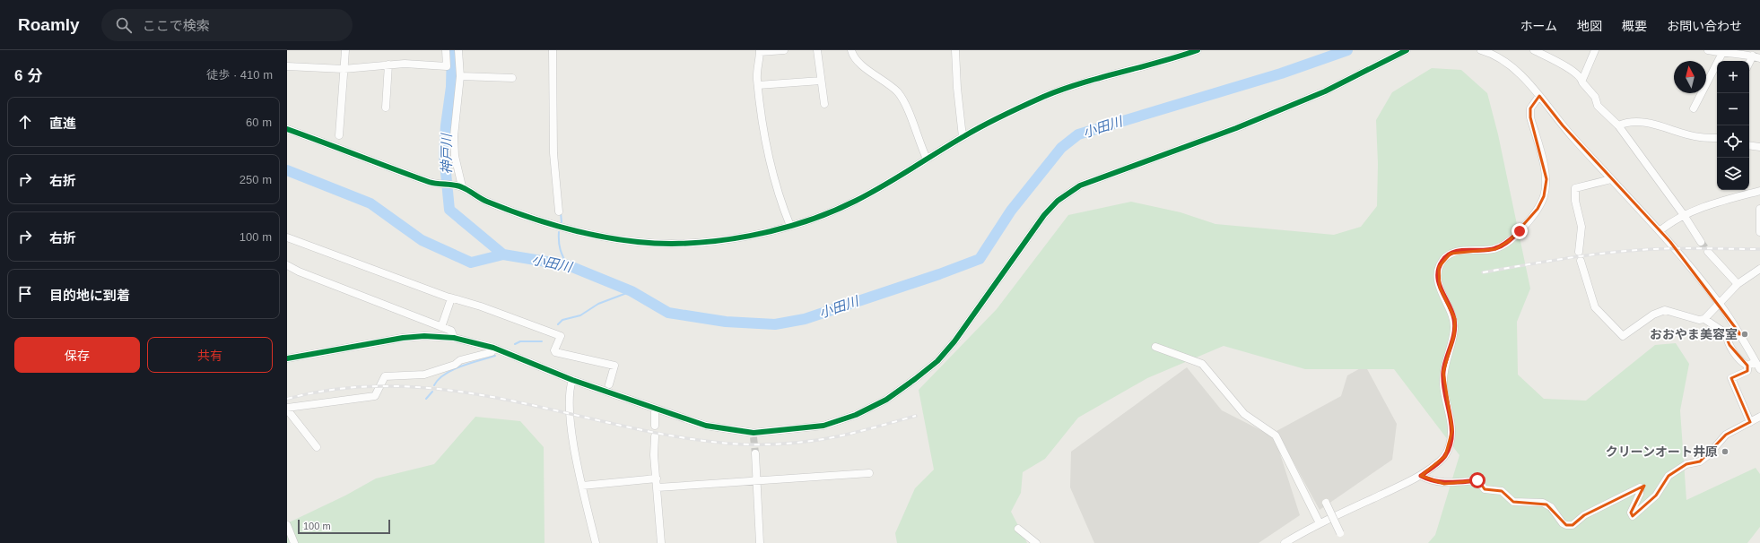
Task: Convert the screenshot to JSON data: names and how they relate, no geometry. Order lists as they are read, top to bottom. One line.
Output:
{"water":["小田川","神戸川"],"places":["おおやま美容室","クリーンオート井原"],"scale_bar":"100 m","north":"top","page":{"header":"Roamly","search":"ここで検索","nav":["ホーム","地図","概要","お問い合わせ"],"heading":["6 分","徒歩 · 410 m"],"map_buttons":["+","−"],"list":[["直進","60 m"],["右折","250 m"],["右折","100 m"],"目的地に到着"],"buttons":["保存","共有"],"scale":"100 m"}}
